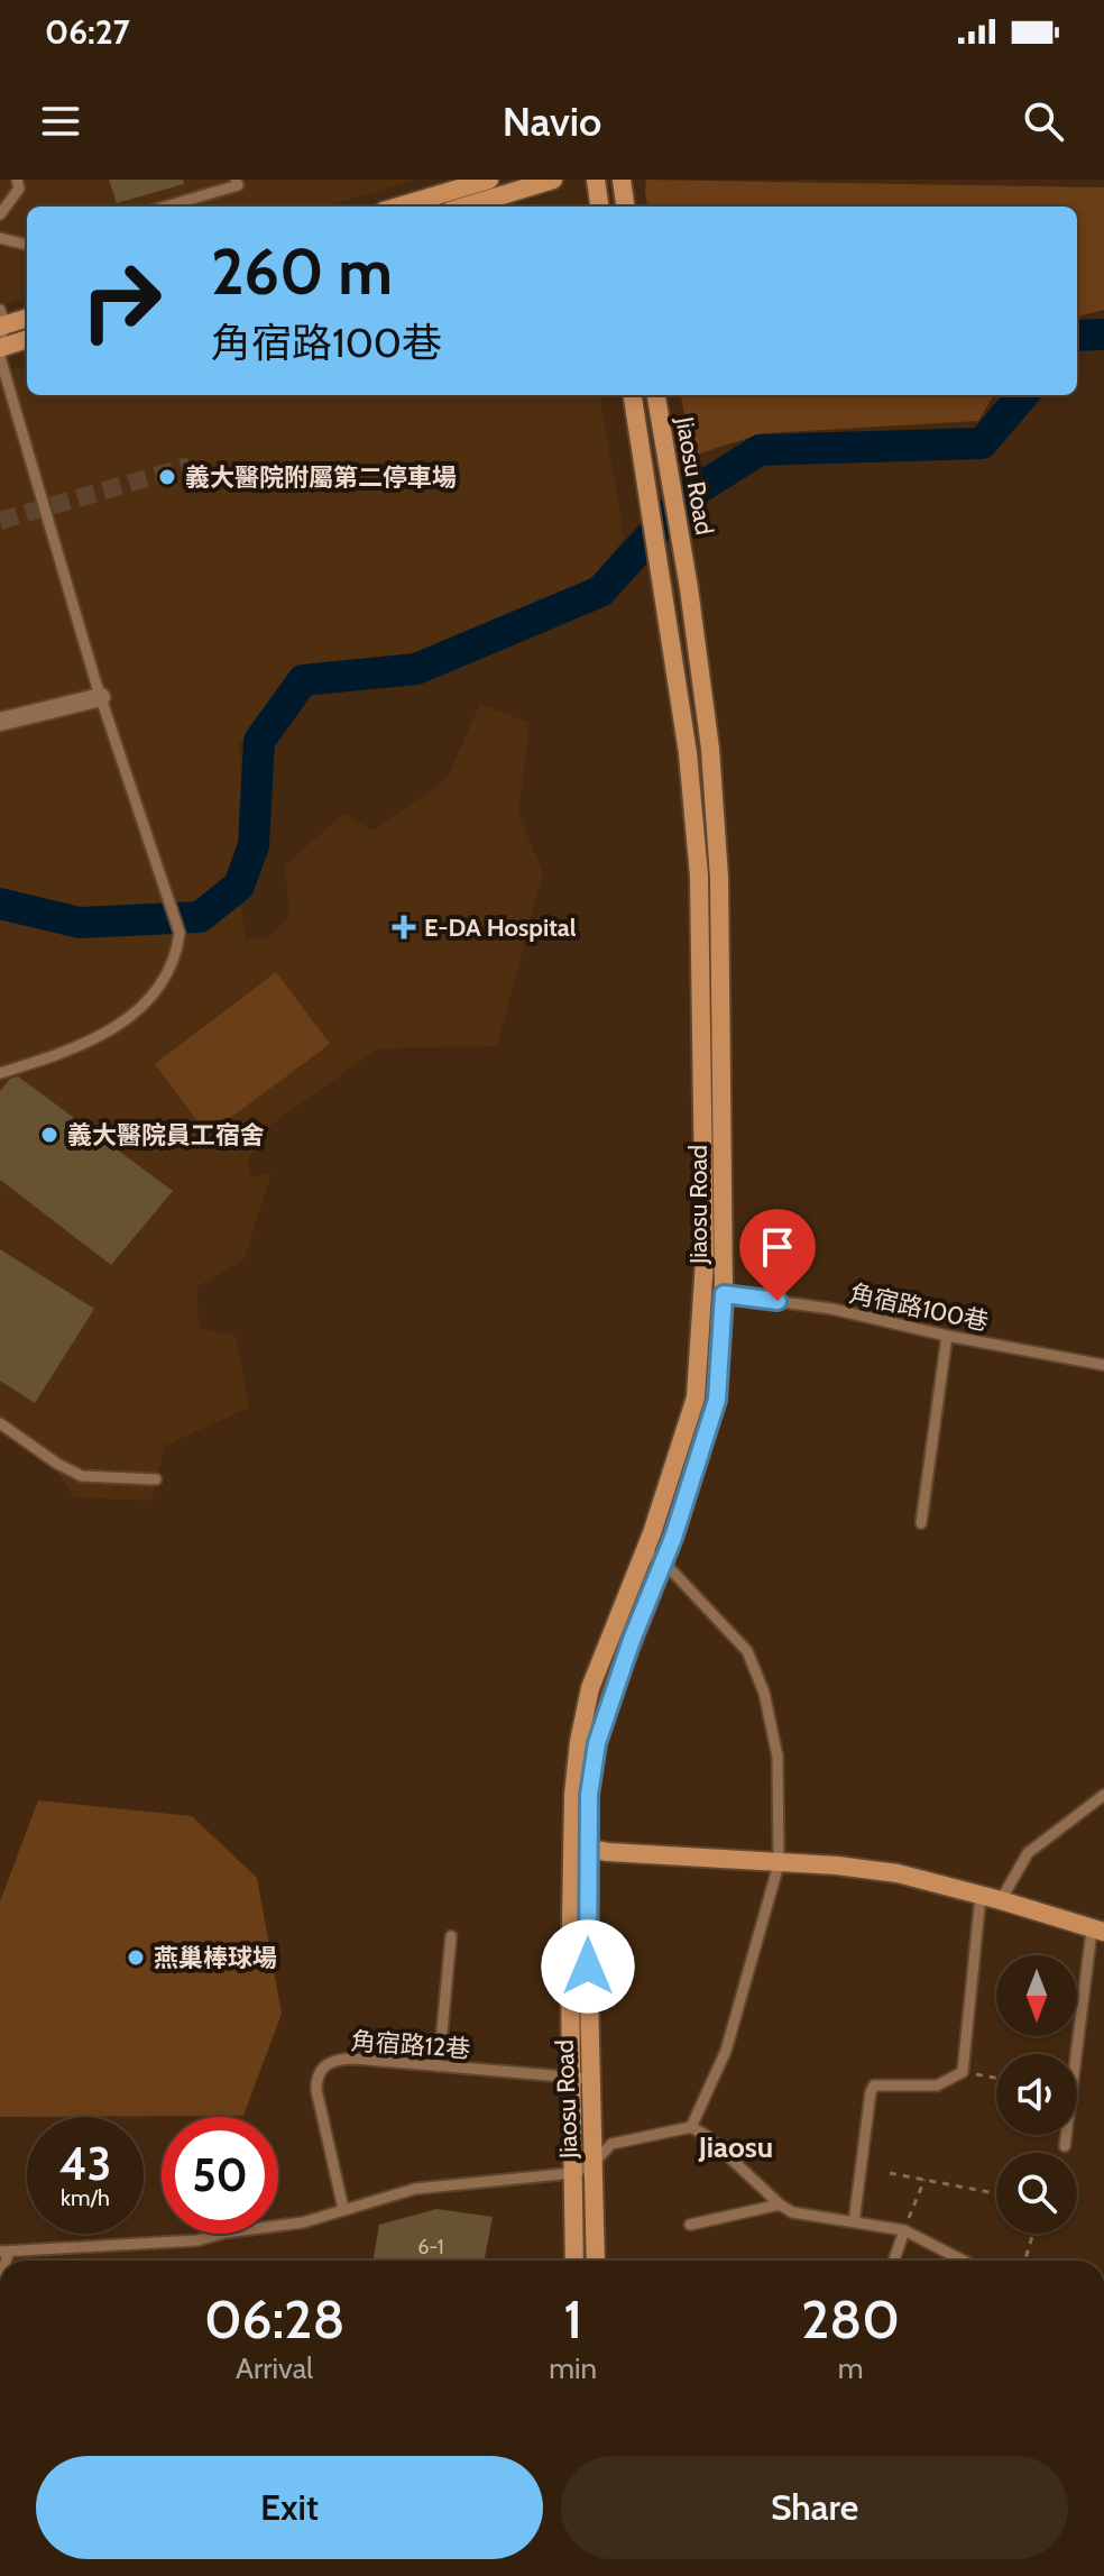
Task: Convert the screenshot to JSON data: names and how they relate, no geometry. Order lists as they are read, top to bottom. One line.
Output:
{"streets":{"main road":["Jiaosu Road"],"lane":["角宿路100巷","角宿路12巷"]},"crossings":[["Jiaosu Road","角宿路100巷"],["Jiaosu Road","角宿路12巷"]],"districts":["Jiaosu"],"places":{"other":["義大醫院附屬第二停車場","義大醫院員工宿舍","燕巢棒球場"],"health":["E-DA Hospital"]},"house_numbers":["6-1"],"north":"bottom","page":{"status":"06:27","header":"Navio","turn":["260 m","角宿路100巷"],"speed":"43 km/h","limit":"50","eta":["06:28","Arrival","1","min","280","m"],"buttons":["Exit","Share"]}}
